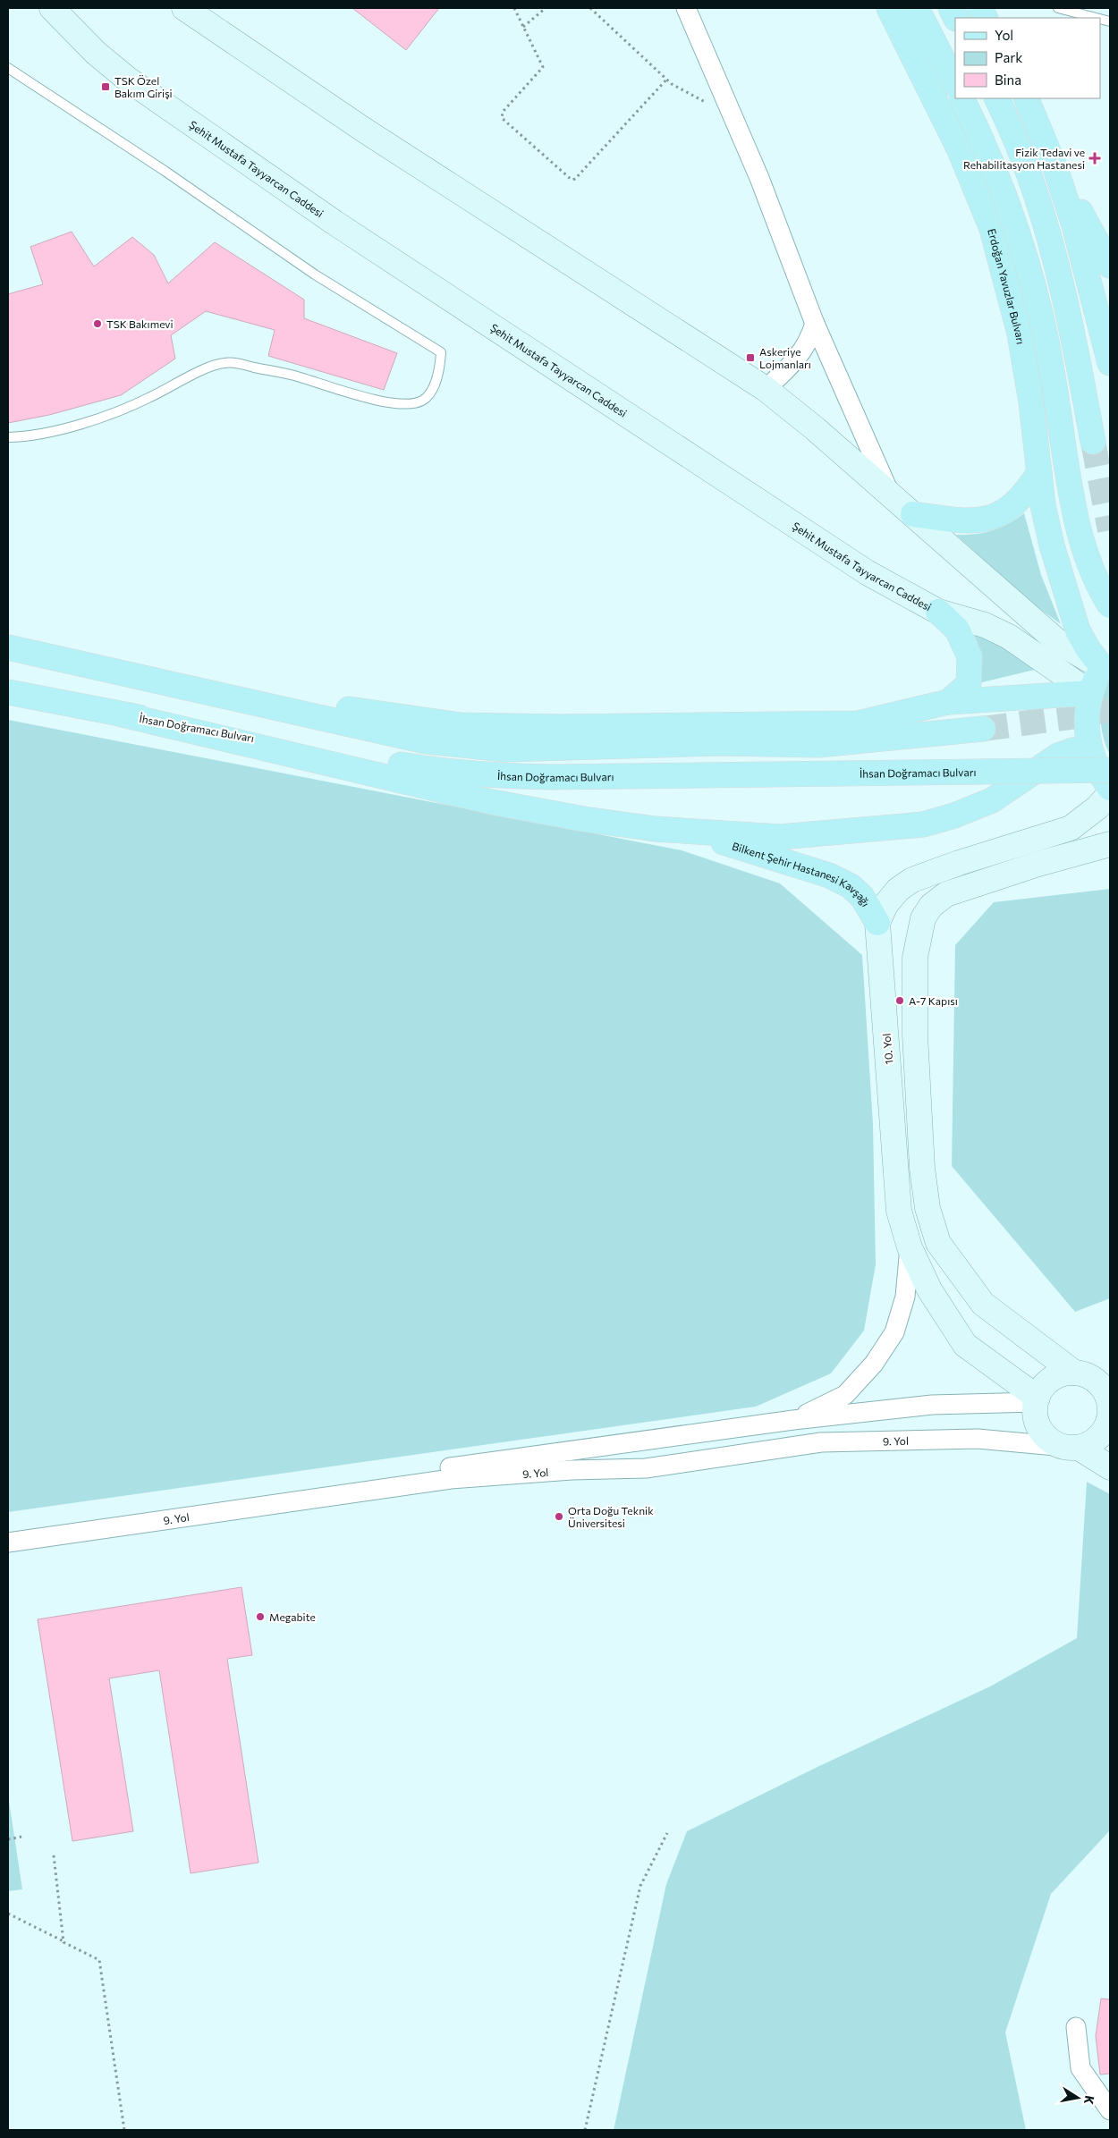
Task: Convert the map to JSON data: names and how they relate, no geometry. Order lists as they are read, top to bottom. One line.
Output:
{"streets":{"main road":["Şehit Mustafa Tayyarcan Caddesi","Erdoğan Yavuzlar Bulvarı","İhsan Doğramacı Bulvarı","Bilkent Şehir Hastanesi Kavşağı","10. Yol"],"street":["9. Yol"]},"crossings":[["Bilkent Şehir Hastanesi Kavşağı","10. Yol"],["10. Yol","9. Yol"]],"places":{"transit":["TSK Özel Bakım Girişi","Askeriye Lojmanları"],"health":["Fizik Tedavi ve Rehabilitasyon Hastanesi"],"other":["TSK Bakımevi","A-7 Kapısı","Orta Doğu Teknik Üniversitesi","Megabite"]},"legend":["Yol","Park","Bina"],"north":"right"}
